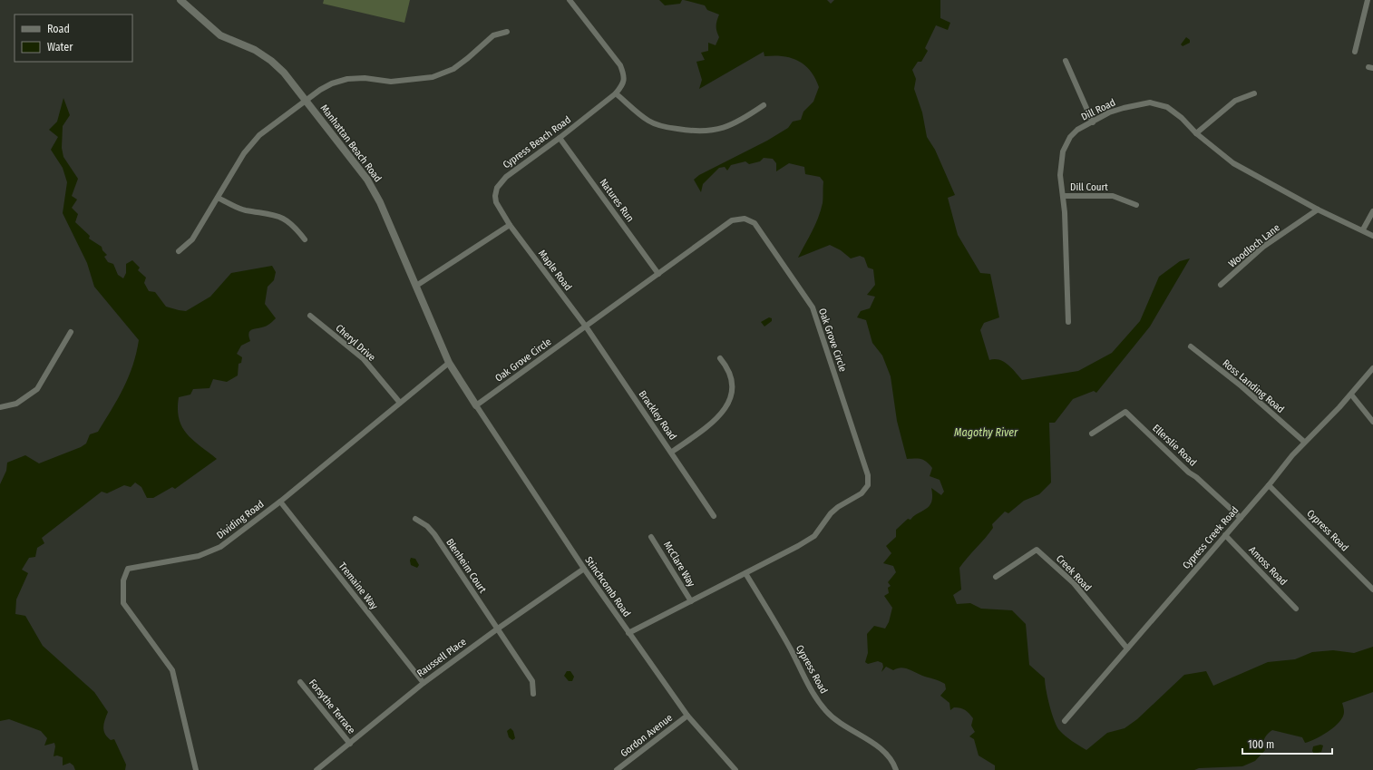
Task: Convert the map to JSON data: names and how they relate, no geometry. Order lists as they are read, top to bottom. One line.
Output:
{"streets":{"street":["Dill Road","Cypress Beach Road","Manhattan Beach Road","Dill Court","Natures Run","Woodloch Lane","Maple Road","Oak Grove Circle","Cheryl Drive","Ross Landing Road","Brackley Road","Ellerslie Road","Dividing Road","Cypress Road","Cypress Creek Road","McClare Way","Blenheim Court","Amoss Road","Creek Road","Tremaine Way","Stinchcomb Road","Raussell Place","Forsythe Terrace","Gordon Avenue"]},"crossings":[["Dill Road","Dill Court"],["Dill Road","Woodloch Lane"],["Cypress Beach Road","Natures Run"],["Cypress Beach Road","Maple Road"],["Manhattan Beach Road","Oak Grove Circle"],["Manhattan Beach Road","Dividing Road"],["Manhattan Beach Road","Stinchcomb Road"],["Natures Run","Oak Grove Circle"],["Maple Road","Oak Grove Circle"],["Maple Road","Brackley Road"],["Oak Grove Circle","Brackley Road"],["Oak Grove Circle","Cypress Road"],["Oak Grove Circle","McClare Way"],["Oak Grove Circle","Stinchcomb Road"],["Cheryl Drive","Dividing Road"],["Ross Landing Road","Cypress Creek Road"],["Ellerslie Road","Cypress Creek Road"],["Dividing Road","Tremaine Way"],["Cypress Road","Cypress Creek Road"],["Cypress Creek Road","Amoss Road"],["Cypress Creek Road","Creek Road"],["Blenheim Court","Raussell Place"],["Tremaine Way","Raussell Place"],["Stinchcomb Road","Raussell Place"],["Stinchcomb Road","Gordon Avenue"],["Raussell Place","Forsythe Terrace"]],"water":["Magothy River"],"legend":["Road","Water"],"scale_bar":"100 m"}
